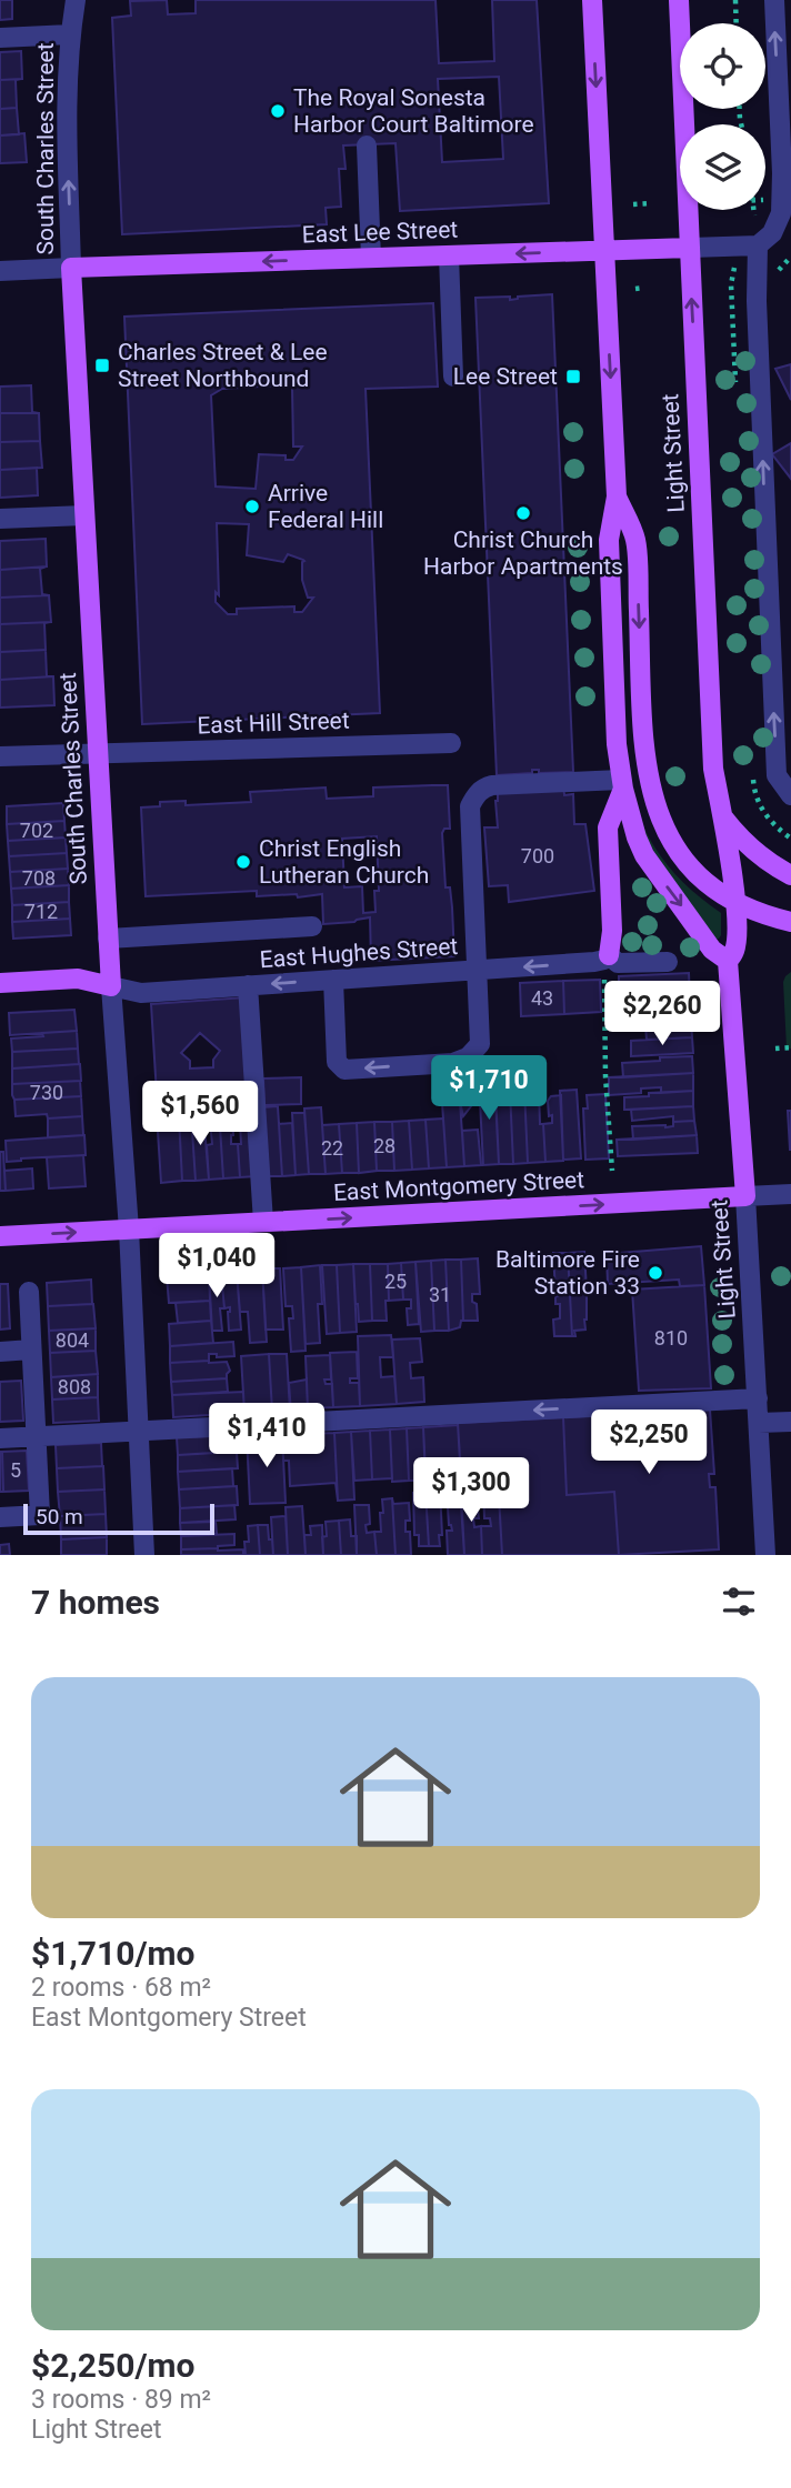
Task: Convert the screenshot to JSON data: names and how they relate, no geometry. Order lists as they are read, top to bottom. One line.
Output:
{"streets":{"main road":["South Charles Street","East Lee Street","Light Street","East Montgomery Street"],"street":["East Hill Street","East Hughes Street"]},"crossings":[["South Charles Street","East Lee Street"],["South Charles Street","East Hill Street"],["South Charles Street","East Hughes Street"],["South Charles Street","East Montgomery Street"],["East Lee Street","Light Street"],["Light Street","East Montgomery Street"]],"one_way":["East Lee Street","East Montgomery Street"],"places":{"other":["The Royal Sonesta Harbor Court Baltimore","Arrive Federal Hill","Christ Church Harbor Apartments","Christ English Lutheran Church","Baltimore Fire Station 33"],"transit":["Charles Street & Lee Street Northbound","Lee Street"]},"house_numbers":["702","700","708","712","43","730","28","22","25","31","810","804","808","5"],"scale_bar":"50 m","page":{"price":["$2,260","$1,710","$1,560","$1,040","$1,410","$2,250","$1,300"],"scale":"50 m","heading":"7 homes","list":[{"name":"$1,710/mo","note":"2 rooms · 68 m² · East Montgomery Street"},{"name":"$2,250/mo","note":"3 rooms · 89 m² · Light Street"}]}}
